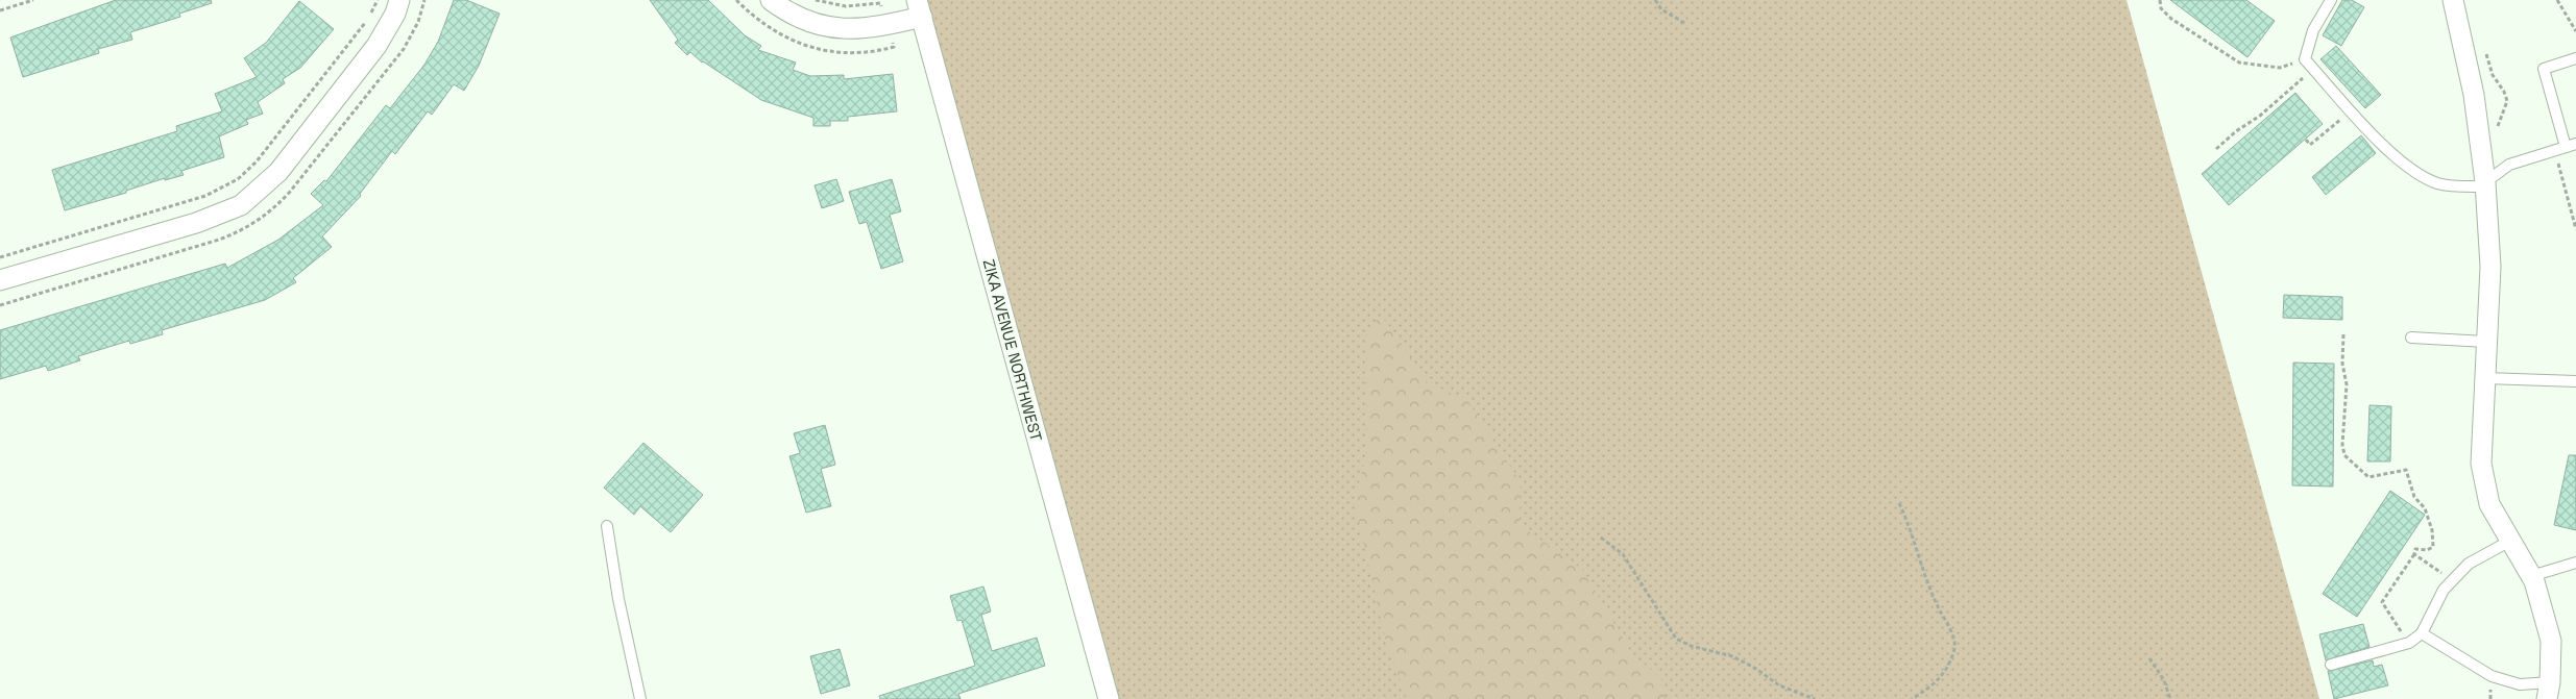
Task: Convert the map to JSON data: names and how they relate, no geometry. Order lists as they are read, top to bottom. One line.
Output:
{"streets":{"street":["ZIKA AVENUE NORTHWEST"]}}
